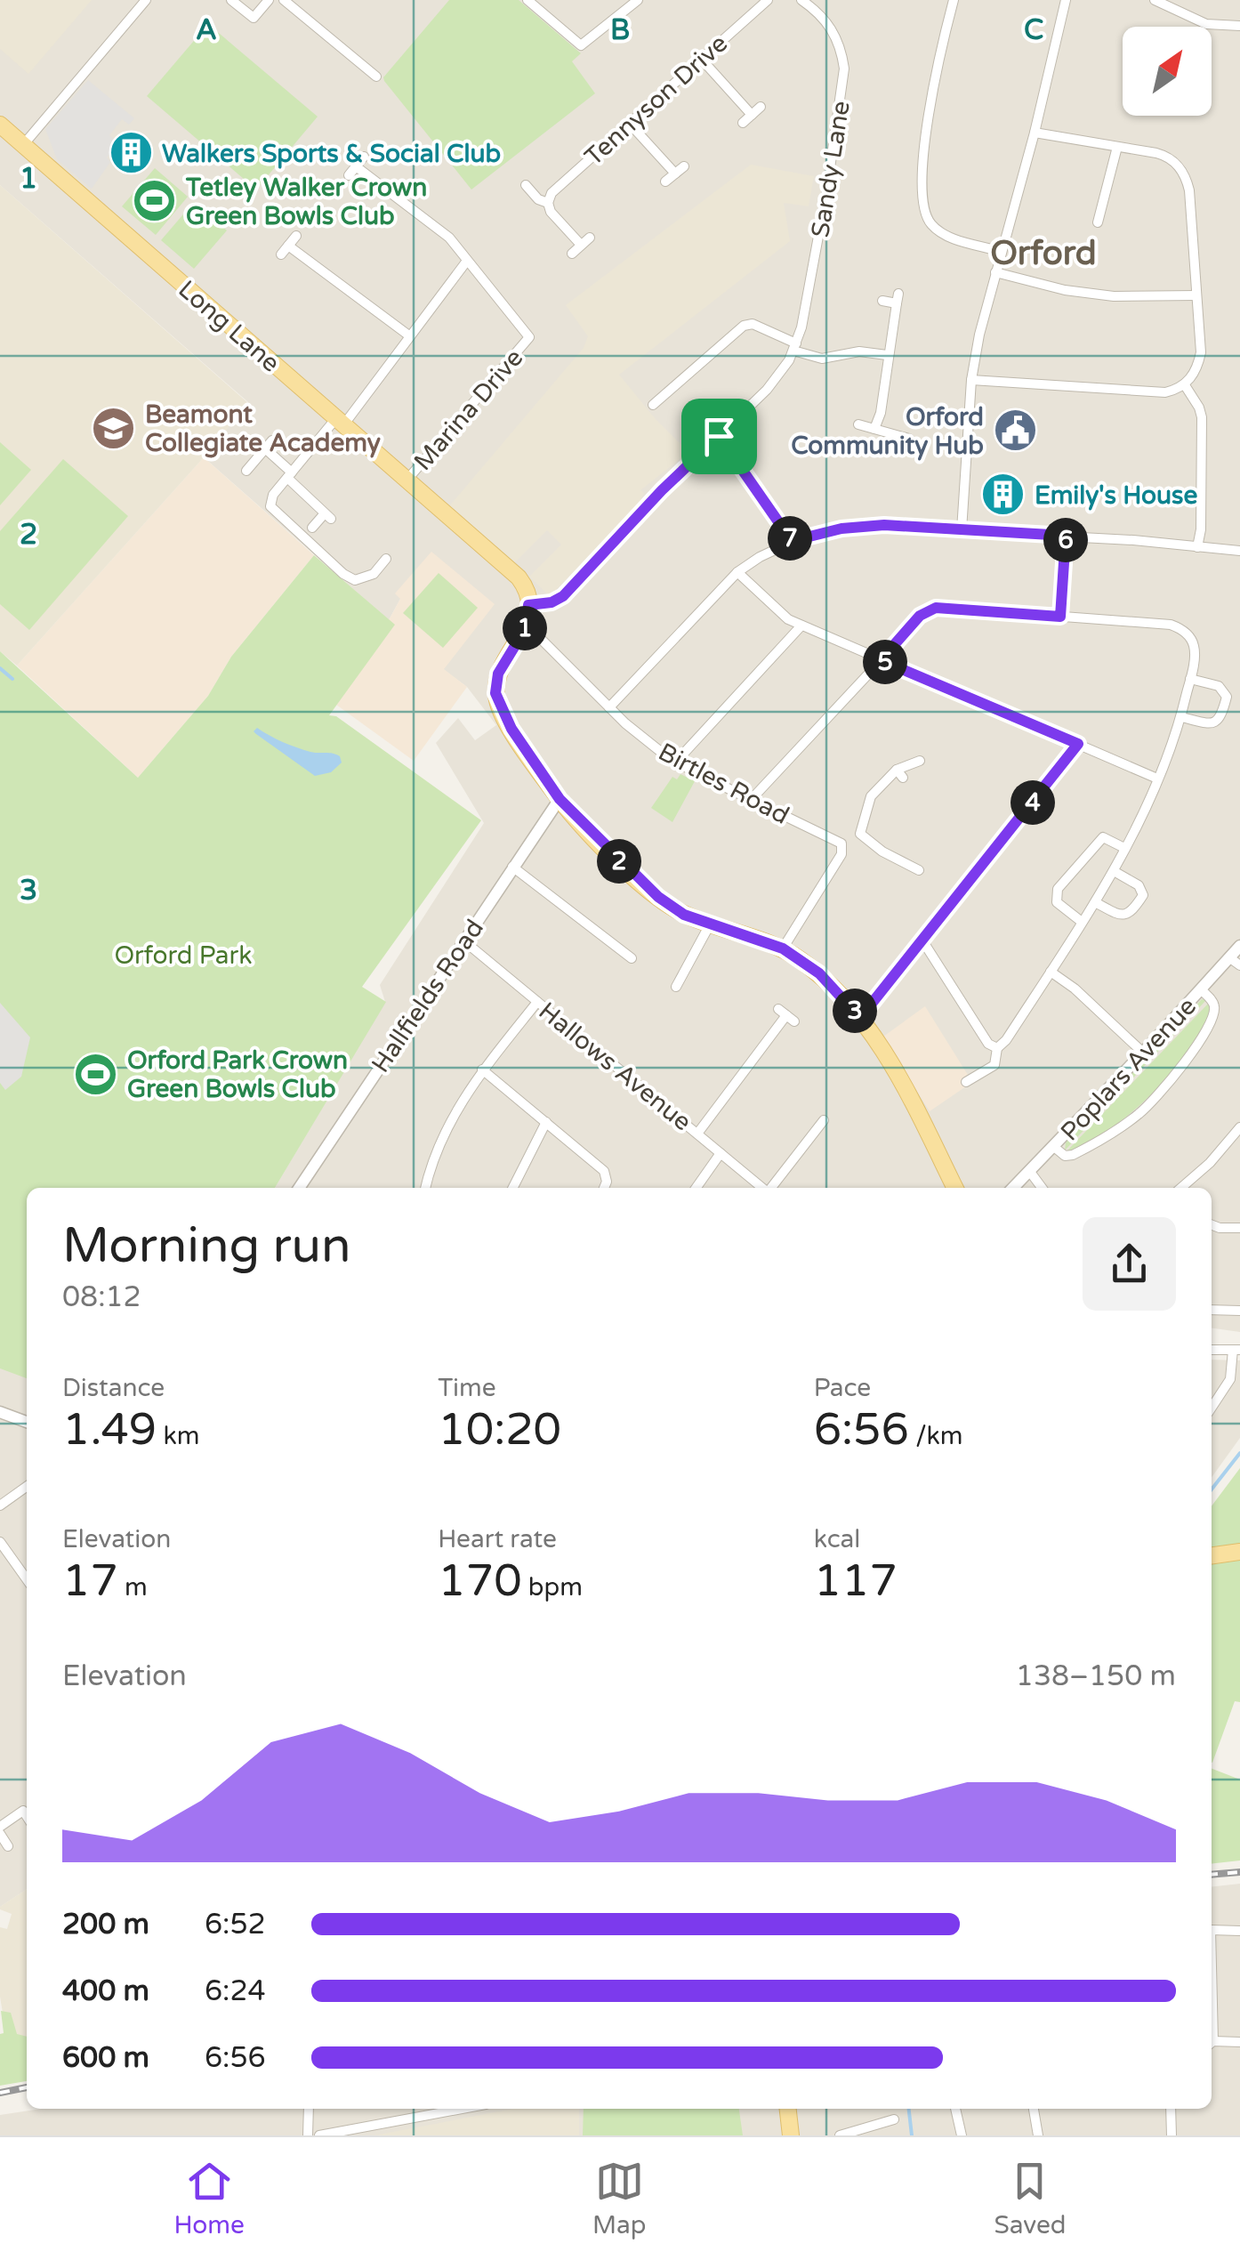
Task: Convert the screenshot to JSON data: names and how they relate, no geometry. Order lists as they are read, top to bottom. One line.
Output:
{"streets":{"main road":["Long Lane"],"street":["Tennyson Drive","Sandy Lane","Marina Drive","Birtles Road","Hallfields Road","Hallows Avenue","Poplars Avenue"]},"crossings":[["Long Lane","Marina Drive"],["Hallfields Road","Hallows Avenue"]],"districts":["Orford"],"parks":["Orford Park"],"places":{"building":["Walkers Sports & Social Club","Emily's House"],"sports":["Tetley Walker Crown Green Bowls Club","Orford Park Crown Green Bowls Club"],"school or university":["Beamont Collegiate Academy"],"public building":["Orford Community Hub"]},"north":"top right","page":{"pins":["7","6","1","5","4","2","3"],"heading":["Morning run","08:12"],"stats":[["Distance","1.49 km"],["Time","10:20"],["Pace","6:56 /km"],["Elevation","17 m"],["Heart rate","170 bpm"],["kcal","117"]],"chart":["Elevation","138–150 m"],"list":[{"name":"200 m","note":"6:52"},{"name":"400 m","note":"6:24"},{"name":"600 m","note":"6:56"}],"tabs":["Home","Map","Saved"]},"grid":{"columns":["A","B","C"],"rows":["1","2","3"]}}
